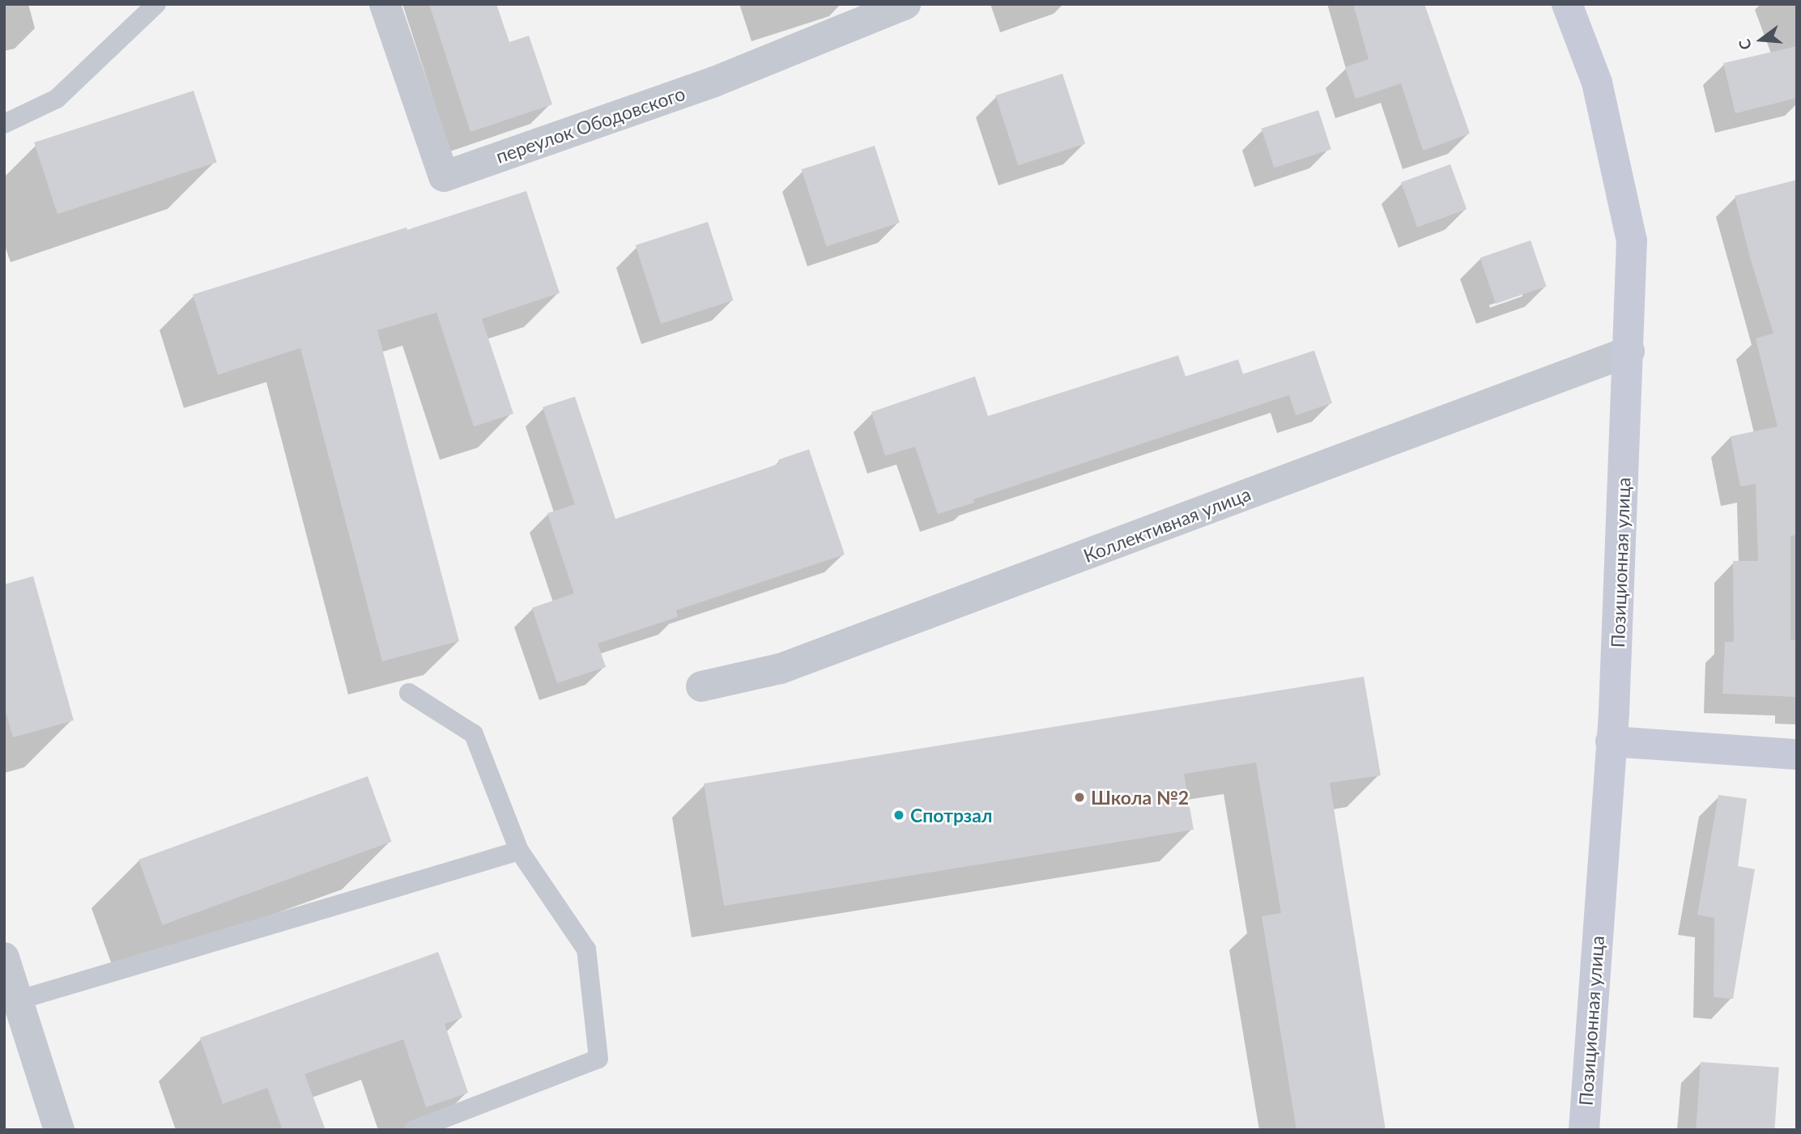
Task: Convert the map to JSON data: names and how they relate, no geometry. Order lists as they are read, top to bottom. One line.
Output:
{"streets":{"street":["переулок Ободовского","Коллективная улица","Позиционная улица"]},"crossings":[["Коллективная улица","Позиционная улица"]],"places":["Школа №2","Спотрзал"],"north":"left"}
